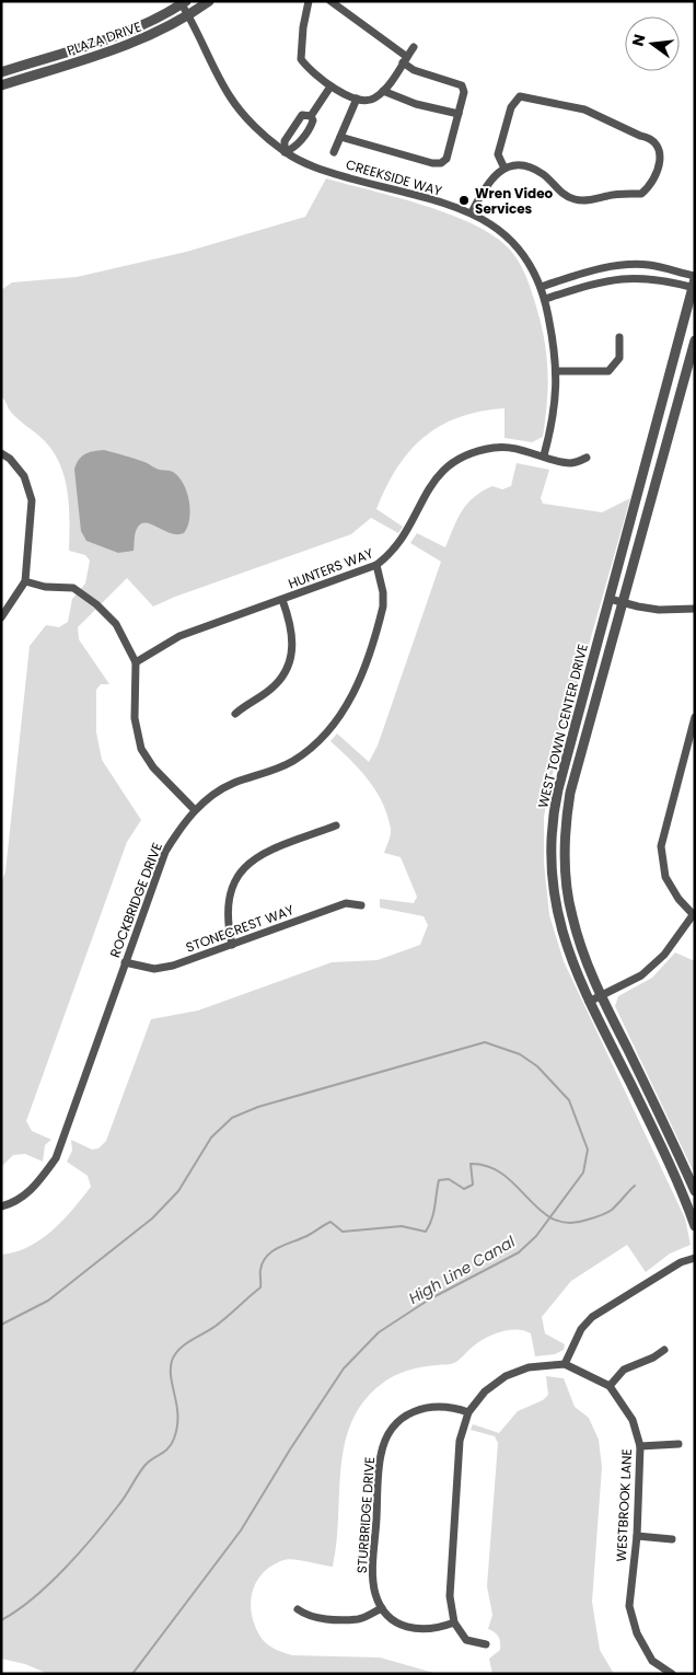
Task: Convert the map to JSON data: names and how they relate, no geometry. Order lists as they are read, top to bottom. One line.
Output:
{"streets":{"street":["PLAZA DRIVE","CREEKSIDE WAY","HUNTERS WAY","WEST TOWN CENTER DRIVE","ROCKBRIDGE DRIVE","STONECREST WAY","WESTBROOK LANE","STURBRIDGE DRIVE"]},"crossings":[["PLAZA DRIVE","CREEKSIDE WAY"],["CREEKSIDE WAY","HUNTERS WAY"],["HUNTERS WAY","ROCKBRIDGE DRIVE"],["ROCKBRIDGE DRIVE","STONECREST WAY"]],"water":["High Line Canal"],"places":["Wren Video Services"],"north":"left"}
